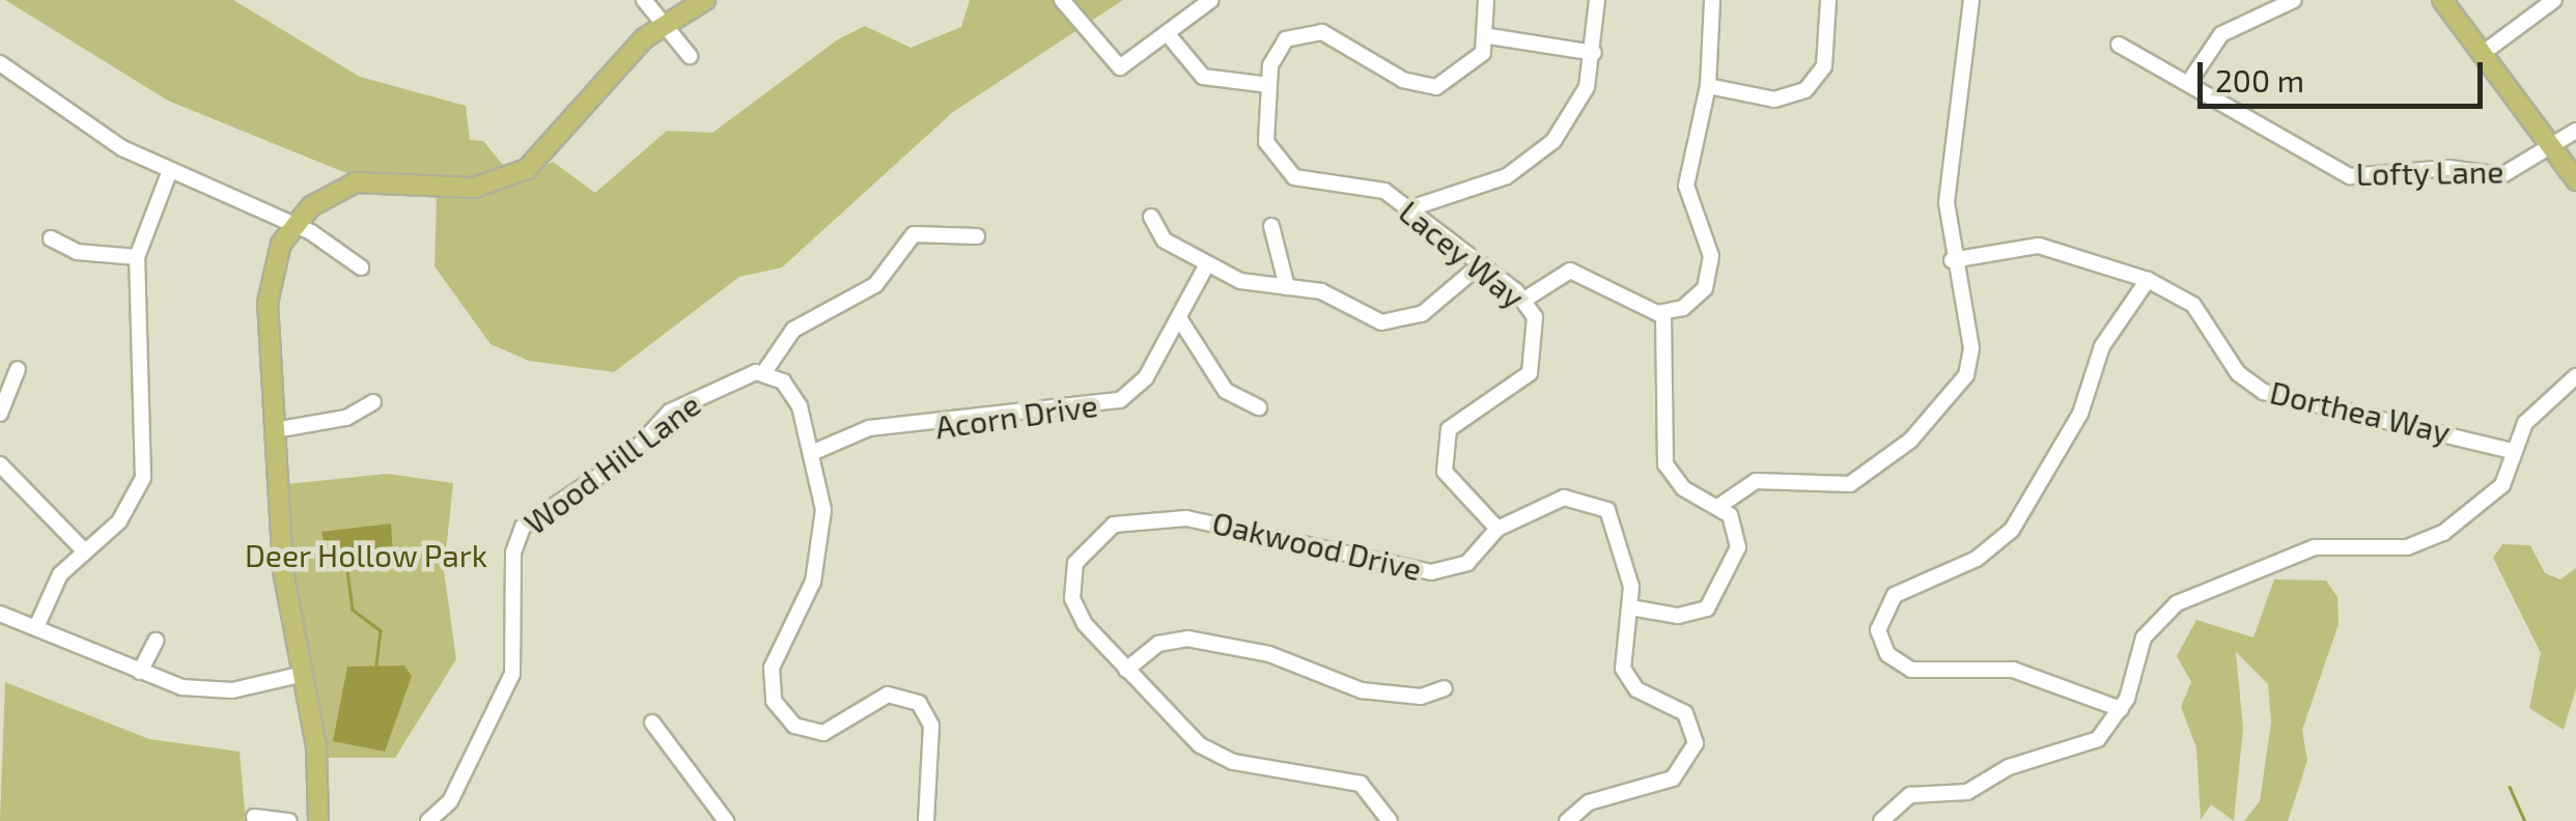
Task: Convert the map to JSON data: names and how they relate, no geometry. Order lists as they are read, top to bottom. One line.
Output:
{"streets":{"street":["Lofty Lane","Lacey Way","Dorthea Way","Acorn Drive","Wood Hill Lane","Oakwood Drive"]},"crossings":[["Lacey Way","Oakwood Drive"]],"parks":["Deer Hollow Park"],"scale_bar":"200 m"}
